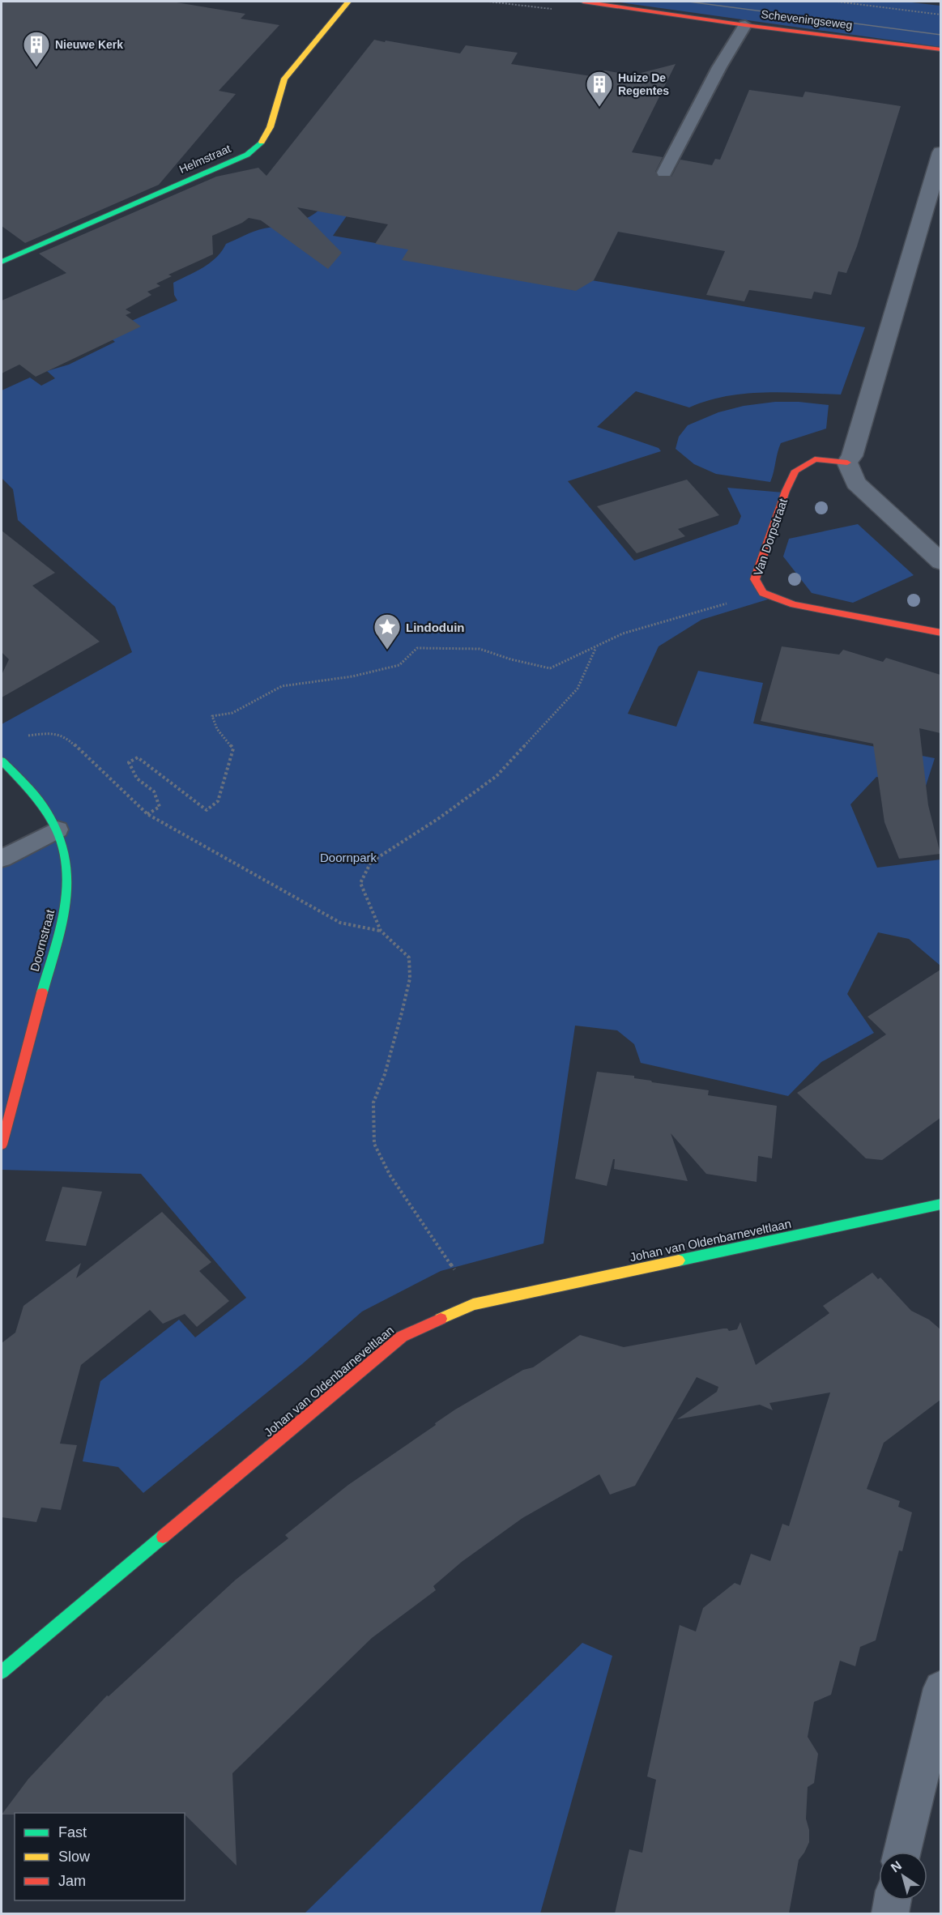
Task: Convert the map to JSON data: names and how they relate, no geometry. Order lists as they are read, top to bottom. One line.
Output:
{"streets":{"street":["Scheveningseweg","Helmstraat","Van Dorpstraat","Doornstraat","Johan van Oldenbarneveltlaan"]},"parks":["Doornpark"],"places":{"building":["Nieuwe Kerk","Huize De Regentes"],"place":["Lindoduin"]},"legend":["Fast","Slow","Jam"],"north":"top left"}
